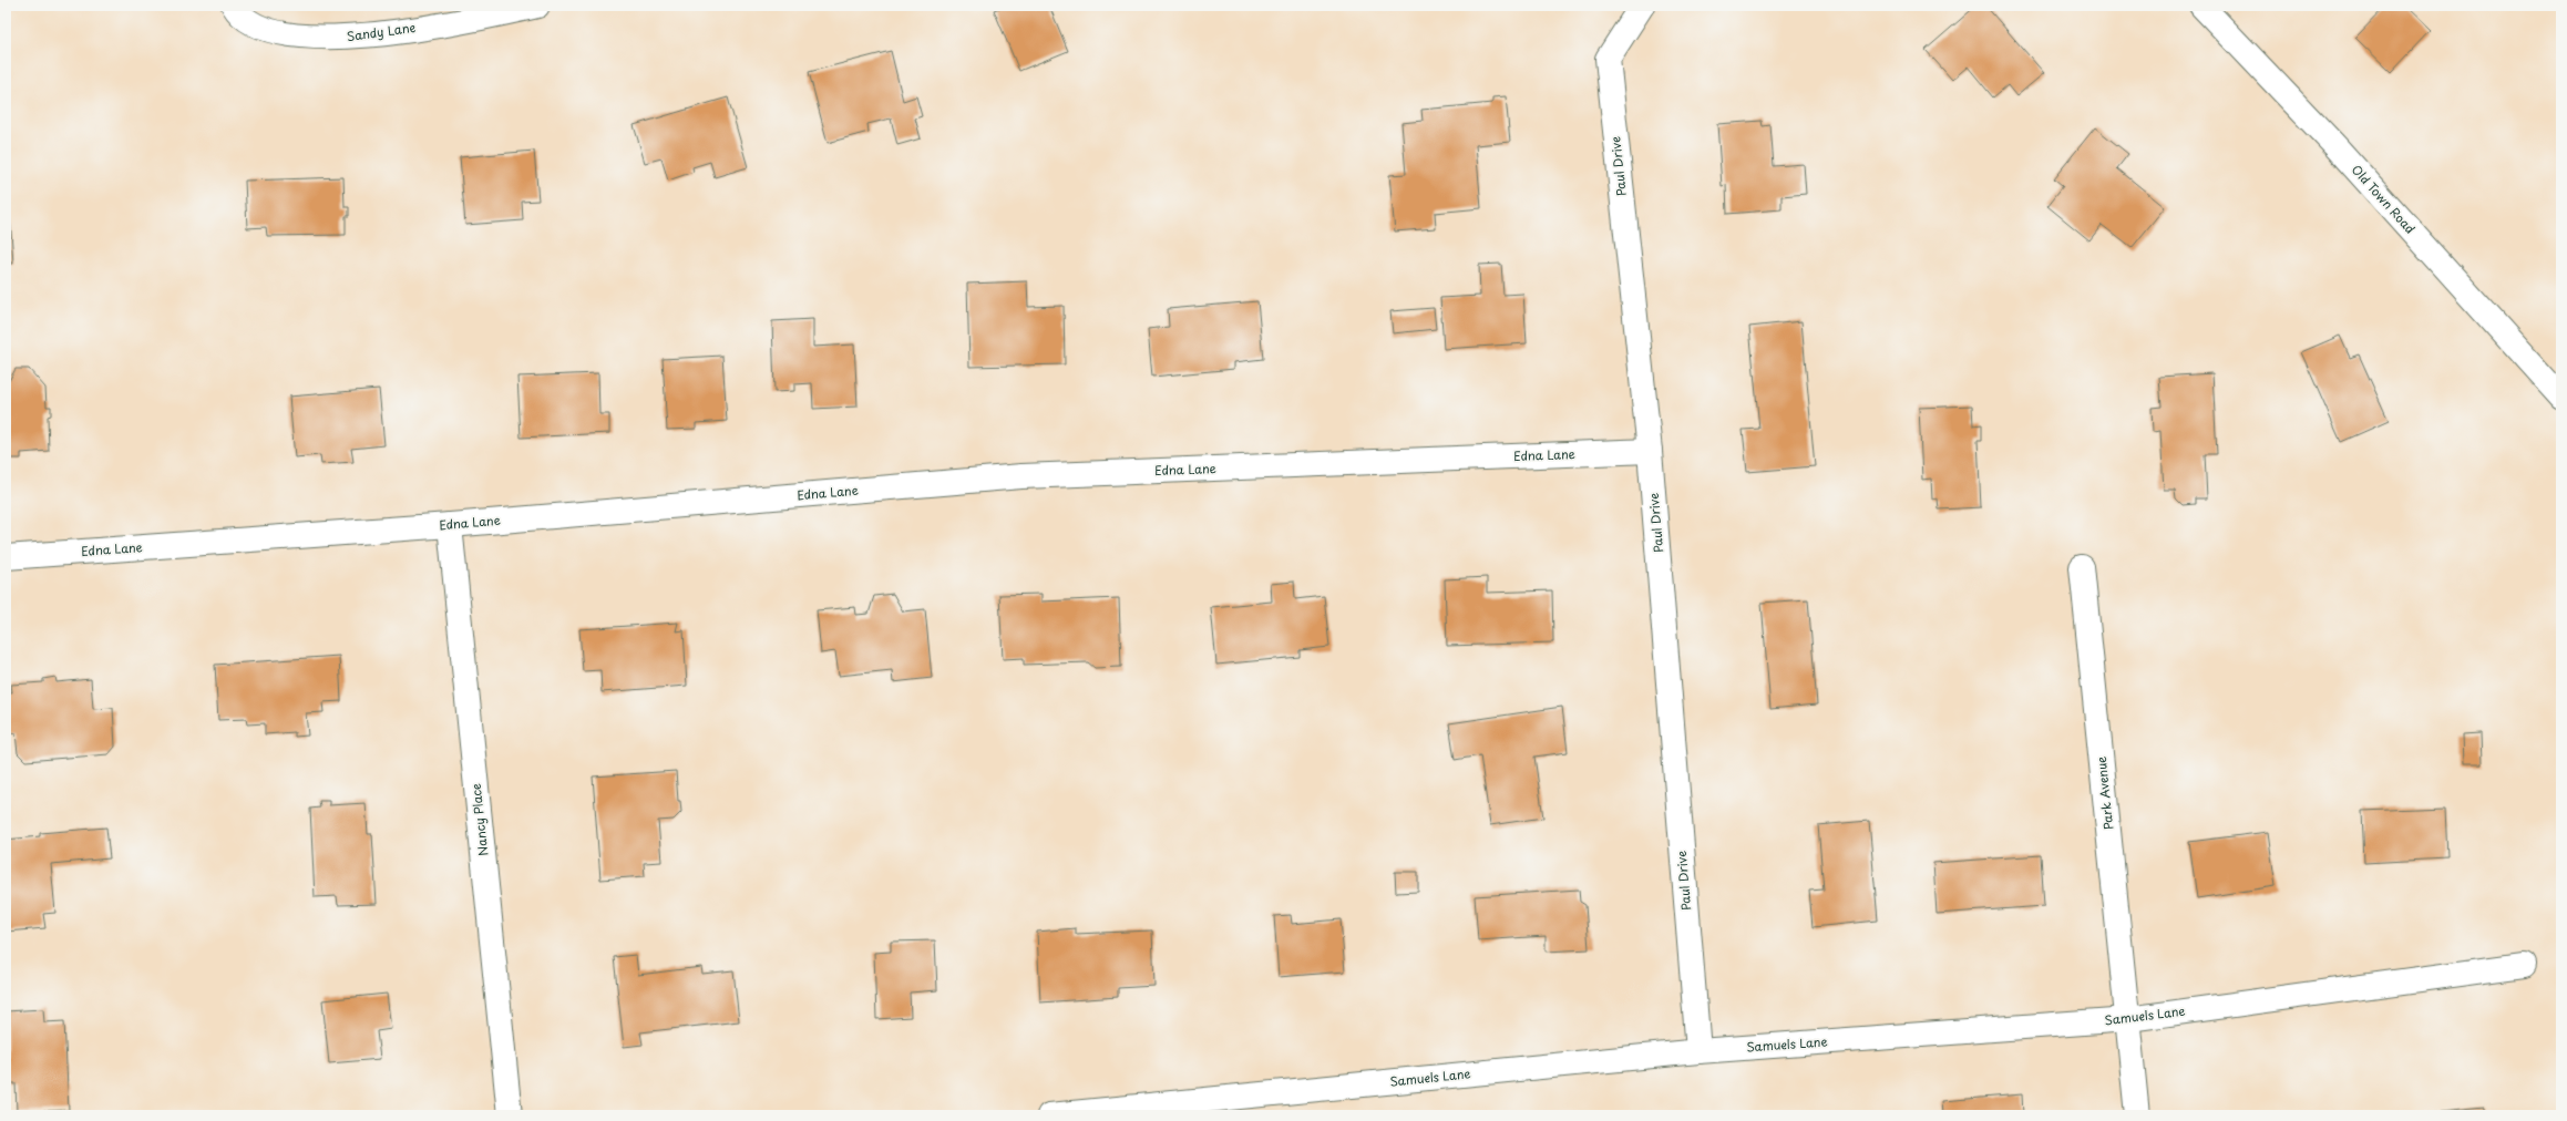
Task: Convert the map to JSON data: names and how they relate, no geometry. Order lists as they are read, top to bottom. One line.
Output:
{"streets":{"street":["Sandy Lane","Paul Drive","Old Town Road","Edna Lane","Park Avenue","Nancy Place","Samuels Lane"]},"crossings":[["Paul Drive","Edna Lane"],["Paul Drive","Samuels Lane"],["Edna Lane","Nancy Place"],["Park Avenue","Samuels Lane"]]}
